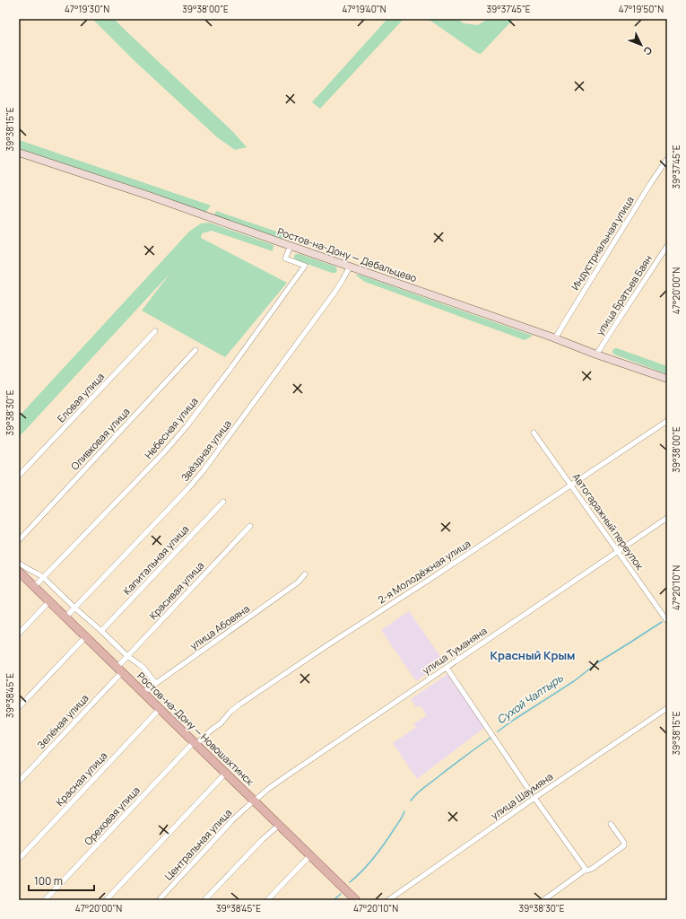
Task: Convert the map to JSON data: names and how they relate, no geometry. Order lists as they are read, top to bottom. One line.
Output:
{"streets":{"main road":["Ростов-на-Дону — Новошахтинск"],"street":["Индустриальная улица","Ростов-на-Дону — Дебальцево","улица Братьев Баян","Еловая улица","Небесная улица","Оливковая улица","Звёздная улица","Автогаражный переулок","Капитальная улица","2-я Молодёжная улица","Красивая улица","улица Абовяна","улица Туманяна","Зелёная улица","Красная улица","улица Шаумяна","Ореховая улица","Центральная улица"]},"crossings":[["Индустриальная улица","Ростов-на-Дону — Дебальцево"],["Ростов-на-Дону — Дебальцево","улица Братьев Баян"],["Ростов-на-Дону — Дебальцево","Небесная улица"],["Ростов-на-Дону — Дебальцево","Звёздная улица"],["Небесная улица","Ростов-на-Дону — Новошахтинск"],["Звёздная улица","Ростов-на-Дону — Новошахтинск"],["Автогаражный переулок","2-я Молодёжная улица"],["Автогаражный переулок","улица Туманяна"],["2-я Молодёжная улица","Ростов-на-Дону — Новошахтинск"],["2-я Молодёжная улица","Ореховая улица"],["Красивая улица","Зелёная улица"],["Красивая улица","Ростов-на-Дону — Новошахтинск"],["улица Абовяна","Ростов-на-Дону — Новошахтинск"],["улица Туманяна","Ростов-на-Дону — Новошахтинск"],["улица Туманяна","Центральная улица"],["Зелёная улица","Ростов-на-Дону — Новошахтинск"],["Ростов-на-Дону — Новошахтинск","Красная улица"],["Ростов-на-Дону — Новошахтинск","Ореховая улица"],["Ростов-на-Дону — Новошахтинск","Центральная улица"]],"districts":["Красный Крым"],"water":["Сухой Чалтырь"],"scale_bar":"100 m","north":"bottom right","coordinates":["47°19'30\"N","39°38'00\"E","47°19'40\"N","39°37'45\"E","47°19'50\"N","39°38'15\"E","47°20'00\"N","39°38'30\"E","47°20'10\"N","39°38'45\"E"]}
